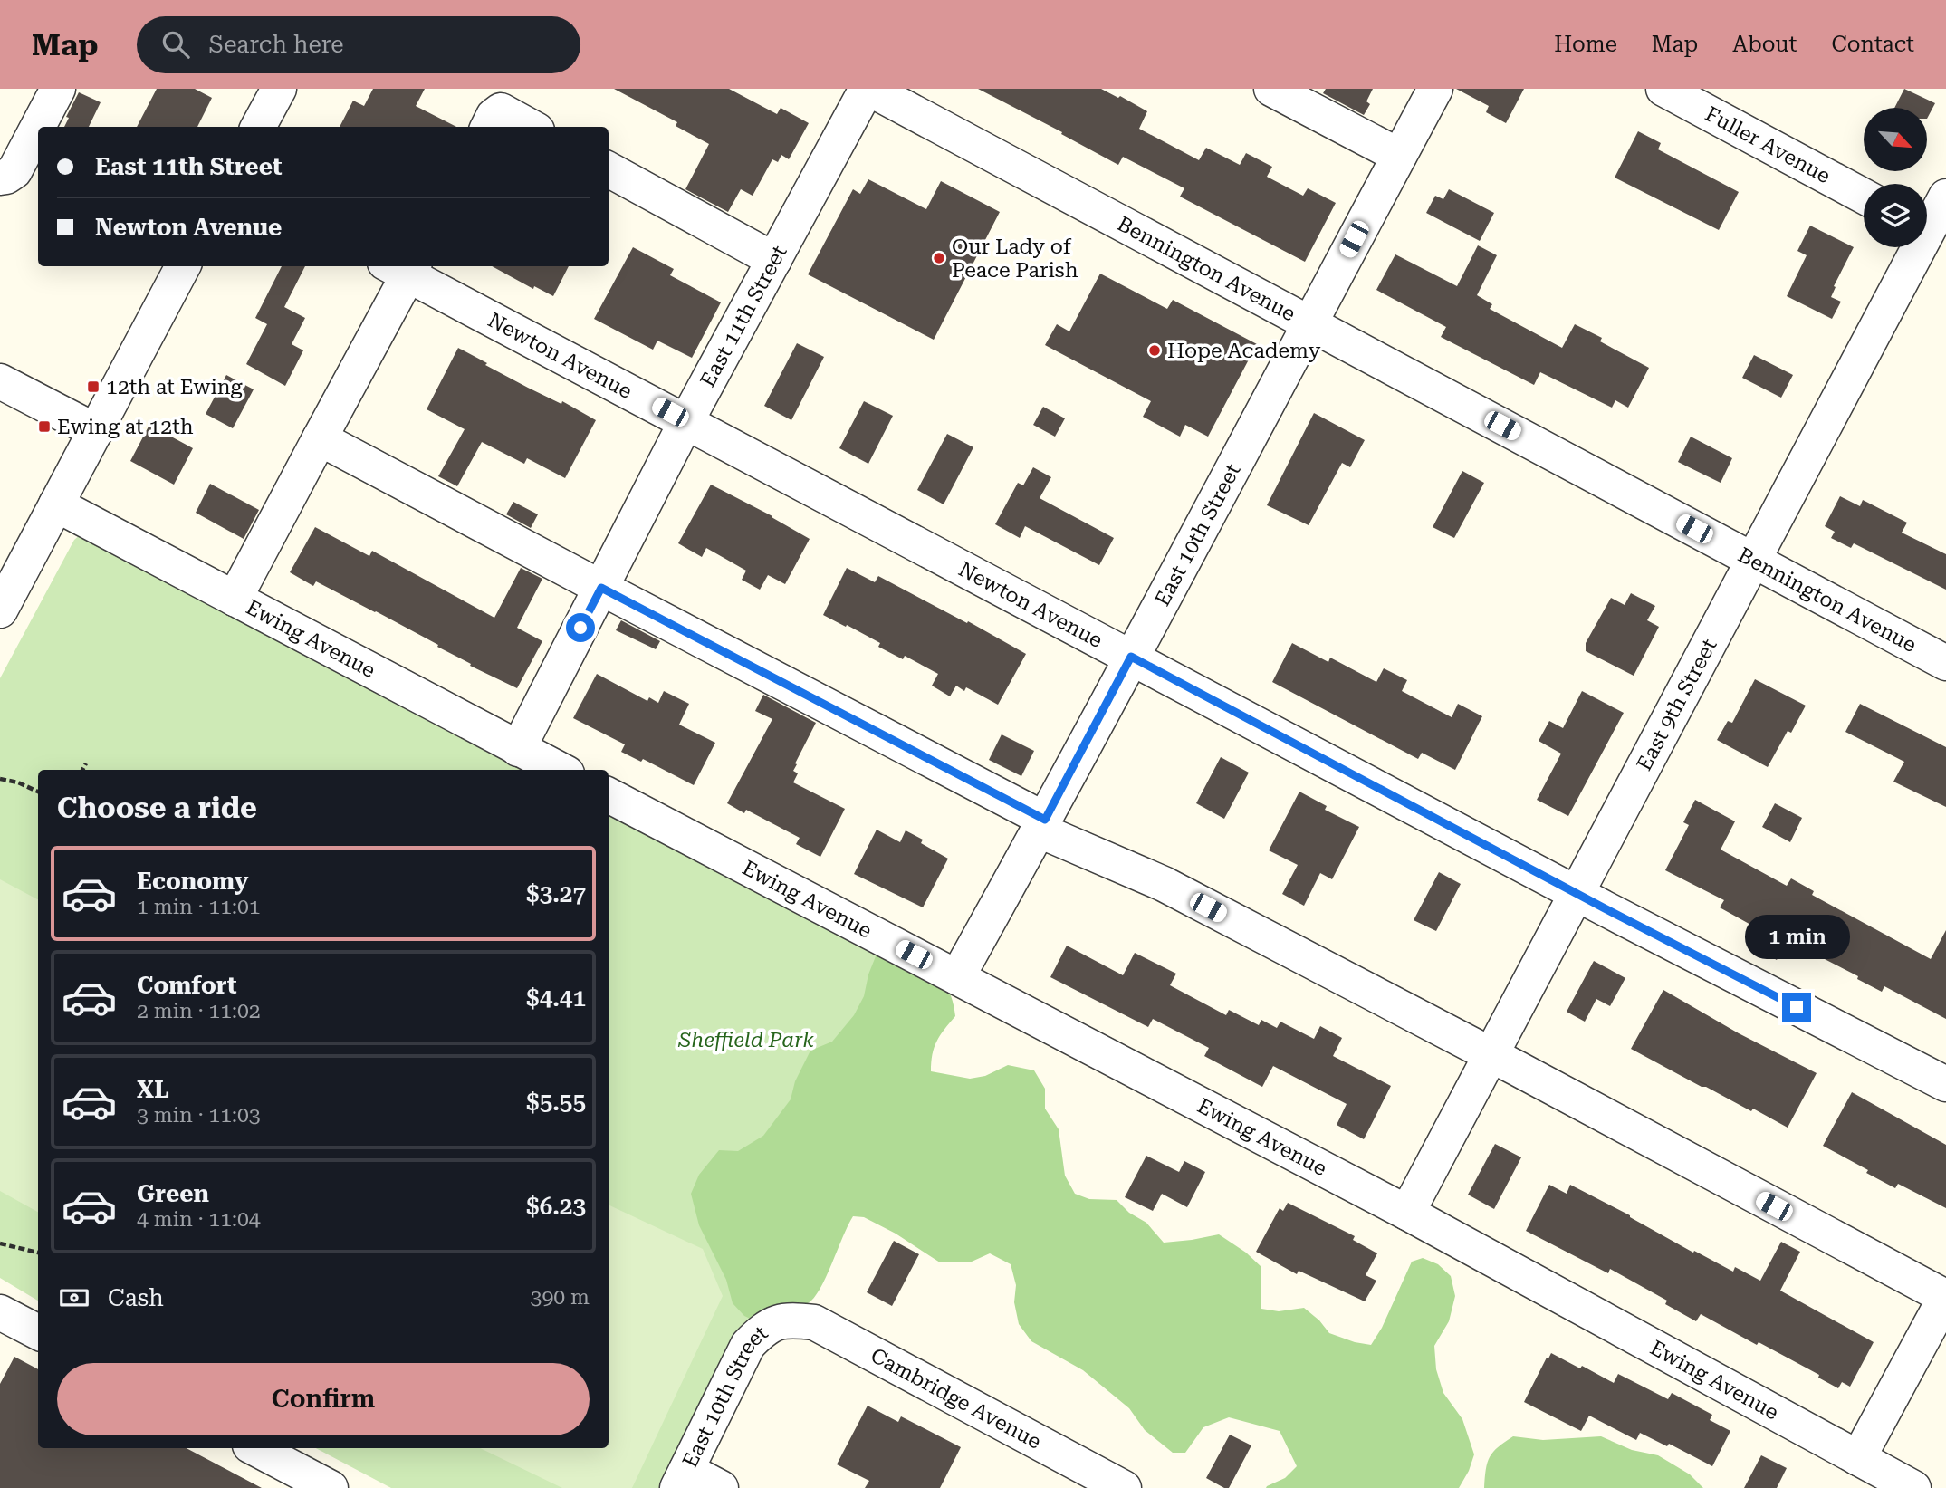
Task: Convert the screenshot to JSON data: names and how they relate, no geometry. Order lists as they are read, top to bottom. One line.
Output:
{"streets":{"street":["Fuller Avenue","Bennington Avenue","East 11th Street","Newton Avenue","East 10th Street","Ewing Avenue","East 9th Street","Cambridge Avenue"]},"crossings":[["Bennington Avenue","East 11th Street"],["Bennington Avenue","East 10th Street"],["Bennington Avenue","East 9th Street"],["East 11th Street","Newton Avenue"],["East 11th Street","Ewing Avenue"],["Newton Avenue","East 10th Street"],["Newton Avenue","East 9th Street"],["East 10th Street","Ewing Avenue"],["East 10th Street","Cambridge Avenue"],["Ewing Avenue","East 9th Street"]],"parks":["Sheffield Park"],"places":{"other":["Our Lady of Peace Parish","Hope Academy"],"transit":["12th at Ewing","Ewing at 12th"]},"north":"bottom right","page":{"header":"Map","search":"Search here","nav":["Home","Map","About","Contact"],"banner":["East 11th Street","Newton Avenue"],"heading":"Choose a ride","list":[{"name":"Economy","note":"1 min · 11:01","value":"$3.27"},{"name":"Comfort","note":"2 min · 11:02","value":"$4.41"},{"name":"XL","note":"3 min · 11:03","value":"$5.55"},{"name":"Green","note":"4 min · 11:04","value":"$6.23"}],"bubble":"1 min","pay":["Cash","390 m"],"buttons":"Confirm"}}
